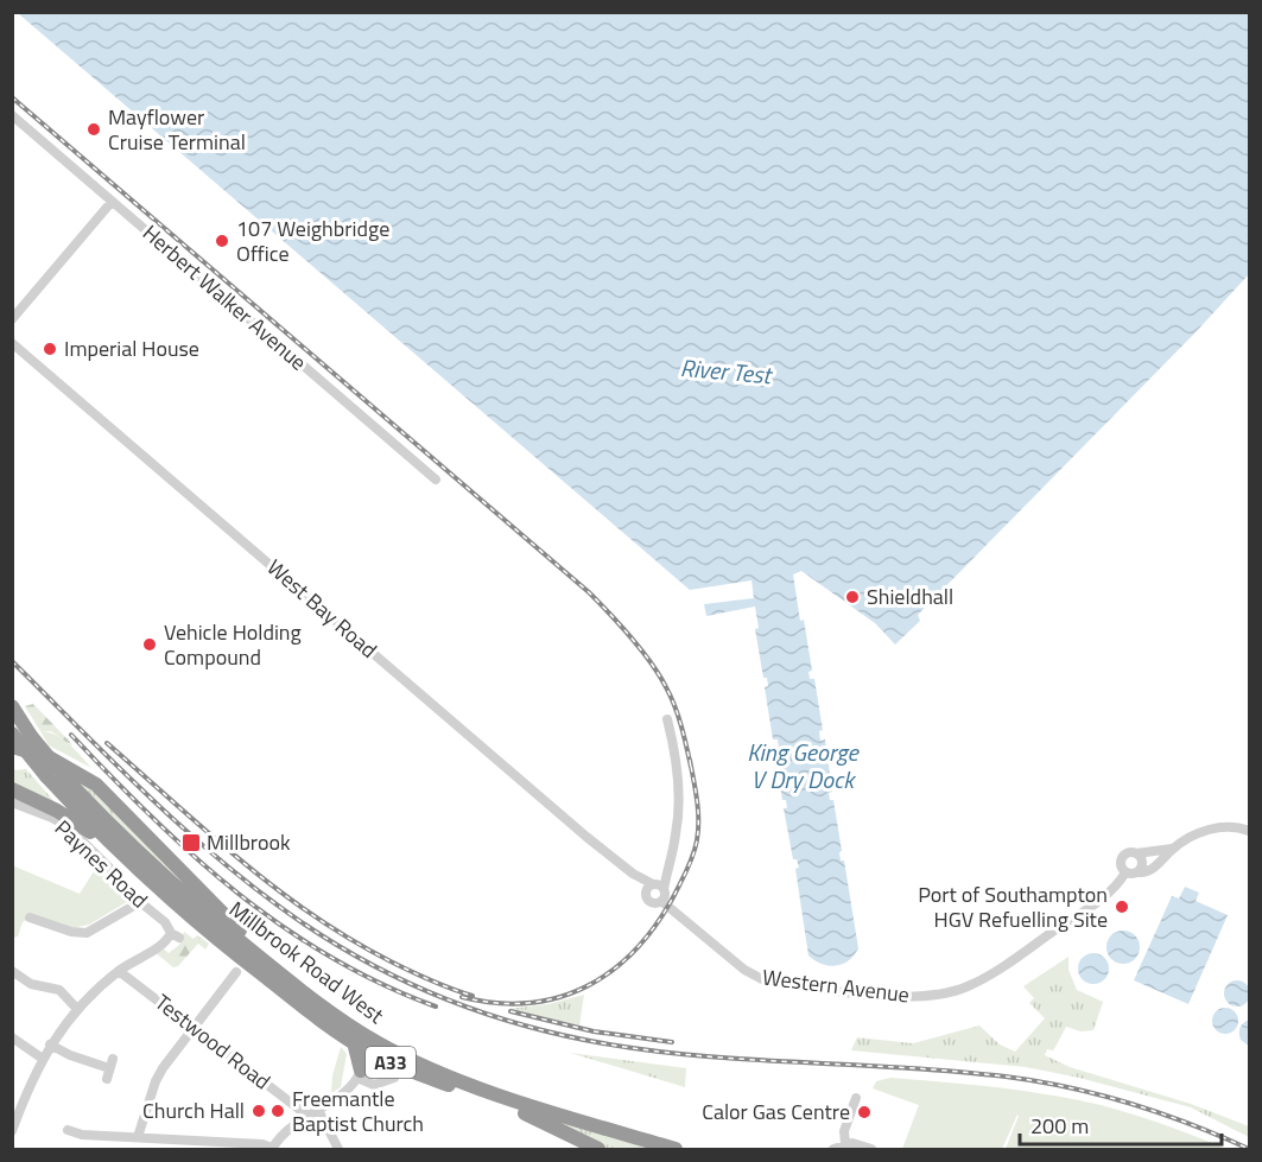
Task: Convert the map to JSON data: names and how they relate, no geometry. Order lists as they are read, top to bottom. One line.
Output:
{"streets":{"highway":["Millbrook Road West","A33"],"street":["Herbert Walker Avenue","West Bay Road","Paynes Road","Western Avenue","Testwood Road"]},"crossings":[["West Bay Road","Western Avenue"],["Paynes Road","Testwood Road"]],"water":["River Test","King George V Dry Dock"],"places":{"other":["Mayflower Cruise Terminal","107 Weighbridge Office","Imperial House","Shieldhall","Vehicle Holding Compound","Port of Southampton HGV Refuelling Site","Church Hall","Freemantle Baptist Church","Calor Gas Centre"],"transit":["Millbrook"]},"scale_bar":"200 m"}
